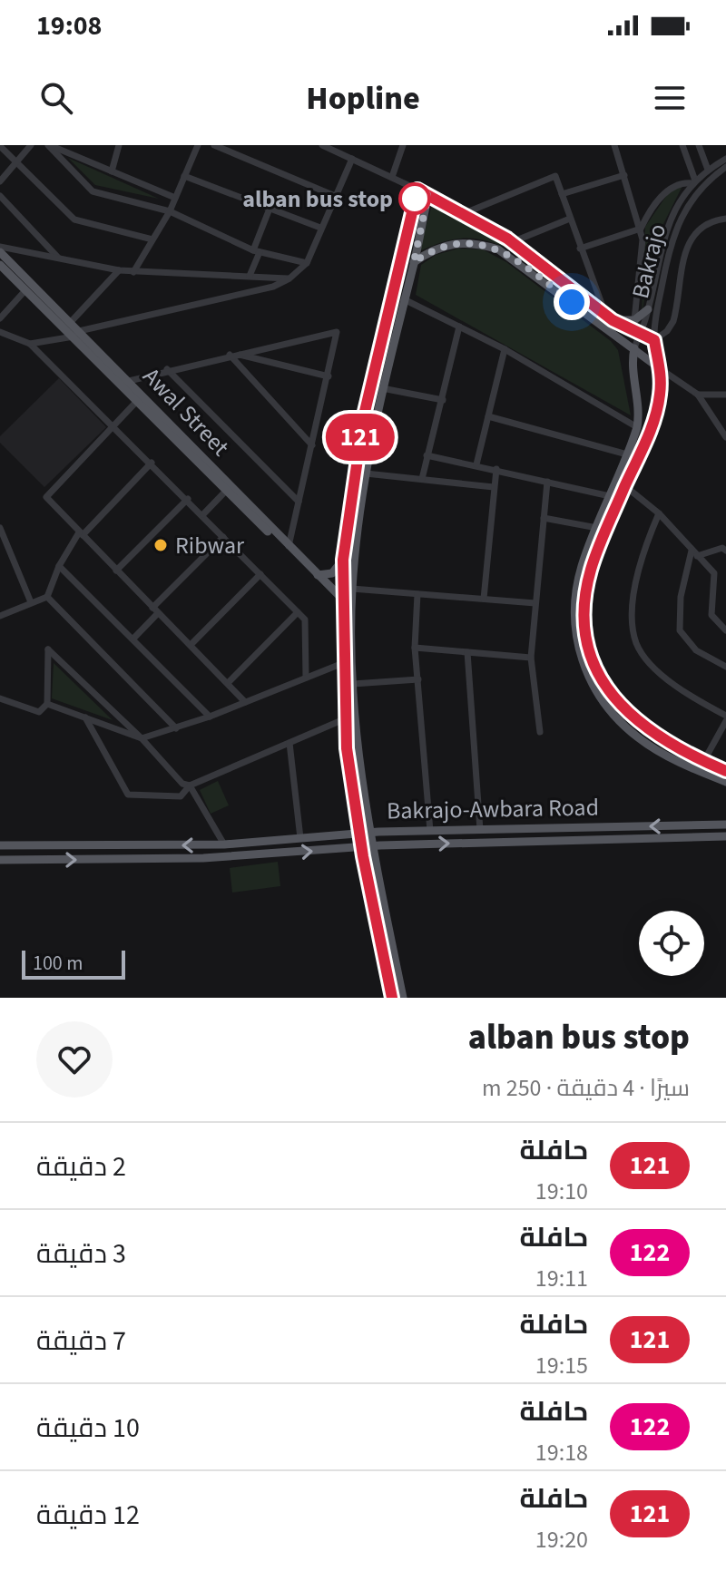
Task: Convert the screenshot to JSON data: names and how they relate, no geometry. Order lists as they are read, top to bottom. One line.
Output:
{"streets":{"main road":["Bakrajo","Awal Street","Bakrajo-Awbara Road"]},"places":["alban bus stop","Ribwar"],"lines":["bus line 121"],"scale_bar":"100 m","page":{"status":"19:08","header":"Hopline","on_map":"121","scale":"100 m","heading":["alban bus stop","سيرًا · 4 دقيقة · 250 m"],"list":[{"mark":"121","name":"حافلة","note":"19:10","value":"2 دقيقة"},{"mark":"122","name":"حافلة","note":"19:11","value":"3 دقيقة"},{"mark":"121","name":"حافلة","note":"19:15","value":"7 دقيقة"},{"mark":"122","name":"حافلة","note":"19:18","value":"10 دقيقة"},{"mark":"121","name":"حافلة","note":"19:20","value":"12 دقيقة"}]}}
